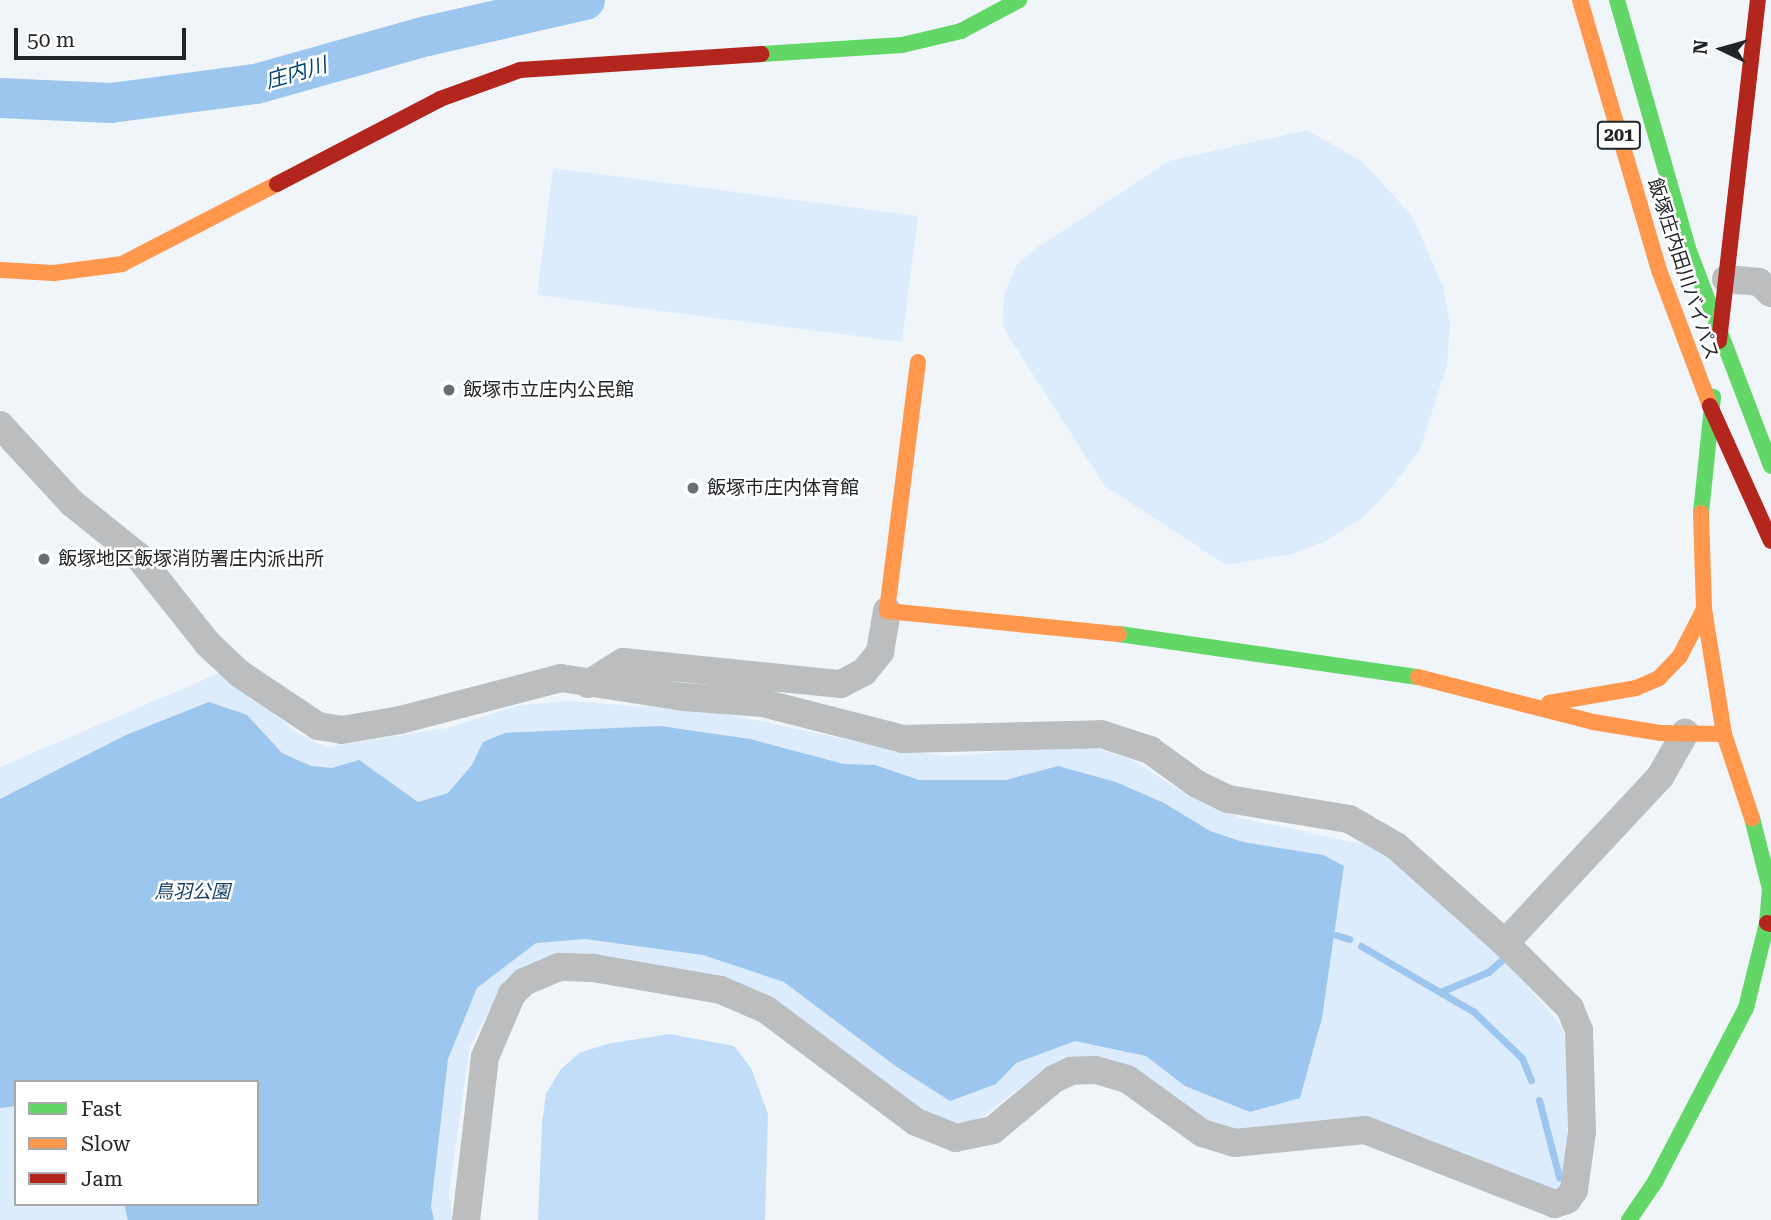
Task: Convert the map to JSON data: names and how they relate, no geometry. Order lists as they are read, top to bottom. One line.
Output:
{"streets":{"main road":["201","飯塚庄内田川バイパス"]},"water":["庄内川"],"parks":["鳥羽公園"],"places":["飯塚市立庄内公民館","飯塚市庄内体育館","飯塚地区飯塚消防署庄内派出所"],"legend":["Fast","Slow","Jam"],"scale_bar":"50 m","north":"left"}
